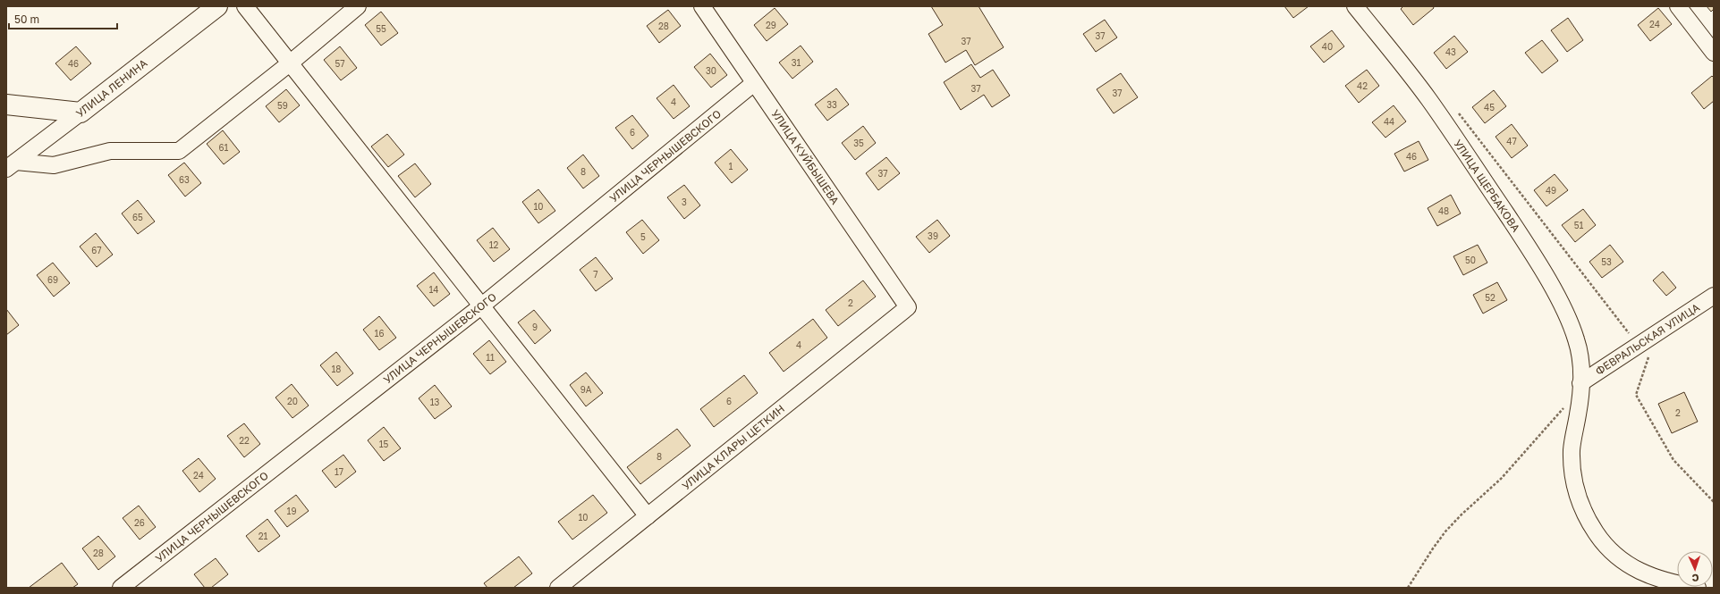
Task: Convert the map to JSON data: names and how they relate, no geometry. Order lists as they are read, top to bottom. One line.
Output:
{"streets":{"main road":["УЛИЦА ЛЕНИНА"],"street":["УЛИЦА ЧЕРНЫШЕВСКОГО","УЛИЦА КУЙБЫШЕВА","УЛИЦА ЩЕРБАКОВА","ФЕВРАЛЬСКАЯ УЛИЦА","УЛИЦА КЛАРЫ ЦЕТКИН"]},"crossings":[["УЛИЦА ЧЕРНЫШЕВСКОГО","УЛИЦА КУЙБЫШЕВА"],["УЛИЦА КУЙБЫШЕВА","УЛИЦА КЛАРЫ ЦЕТКИН"],["УЛИЦА ЩЕРБАКОВА","ФЕВРАЛЬСКАЯ УЛИЦА"]],"house_numbers":["24","29","28","55","37","37","40","43","31","46","57","30","42","37","37","4","33","59","45","44","6","47","35","61","46","1","8","37","63","49","3","10","48","65","51","39","5","12","67","50","53","7","69","14","52","2","9","16","4","11","18","9А","20","6","13","2","22","15","8","17","24","19","10","26","21","28"],"scale_bar":"50 m","north":"bottom"}
